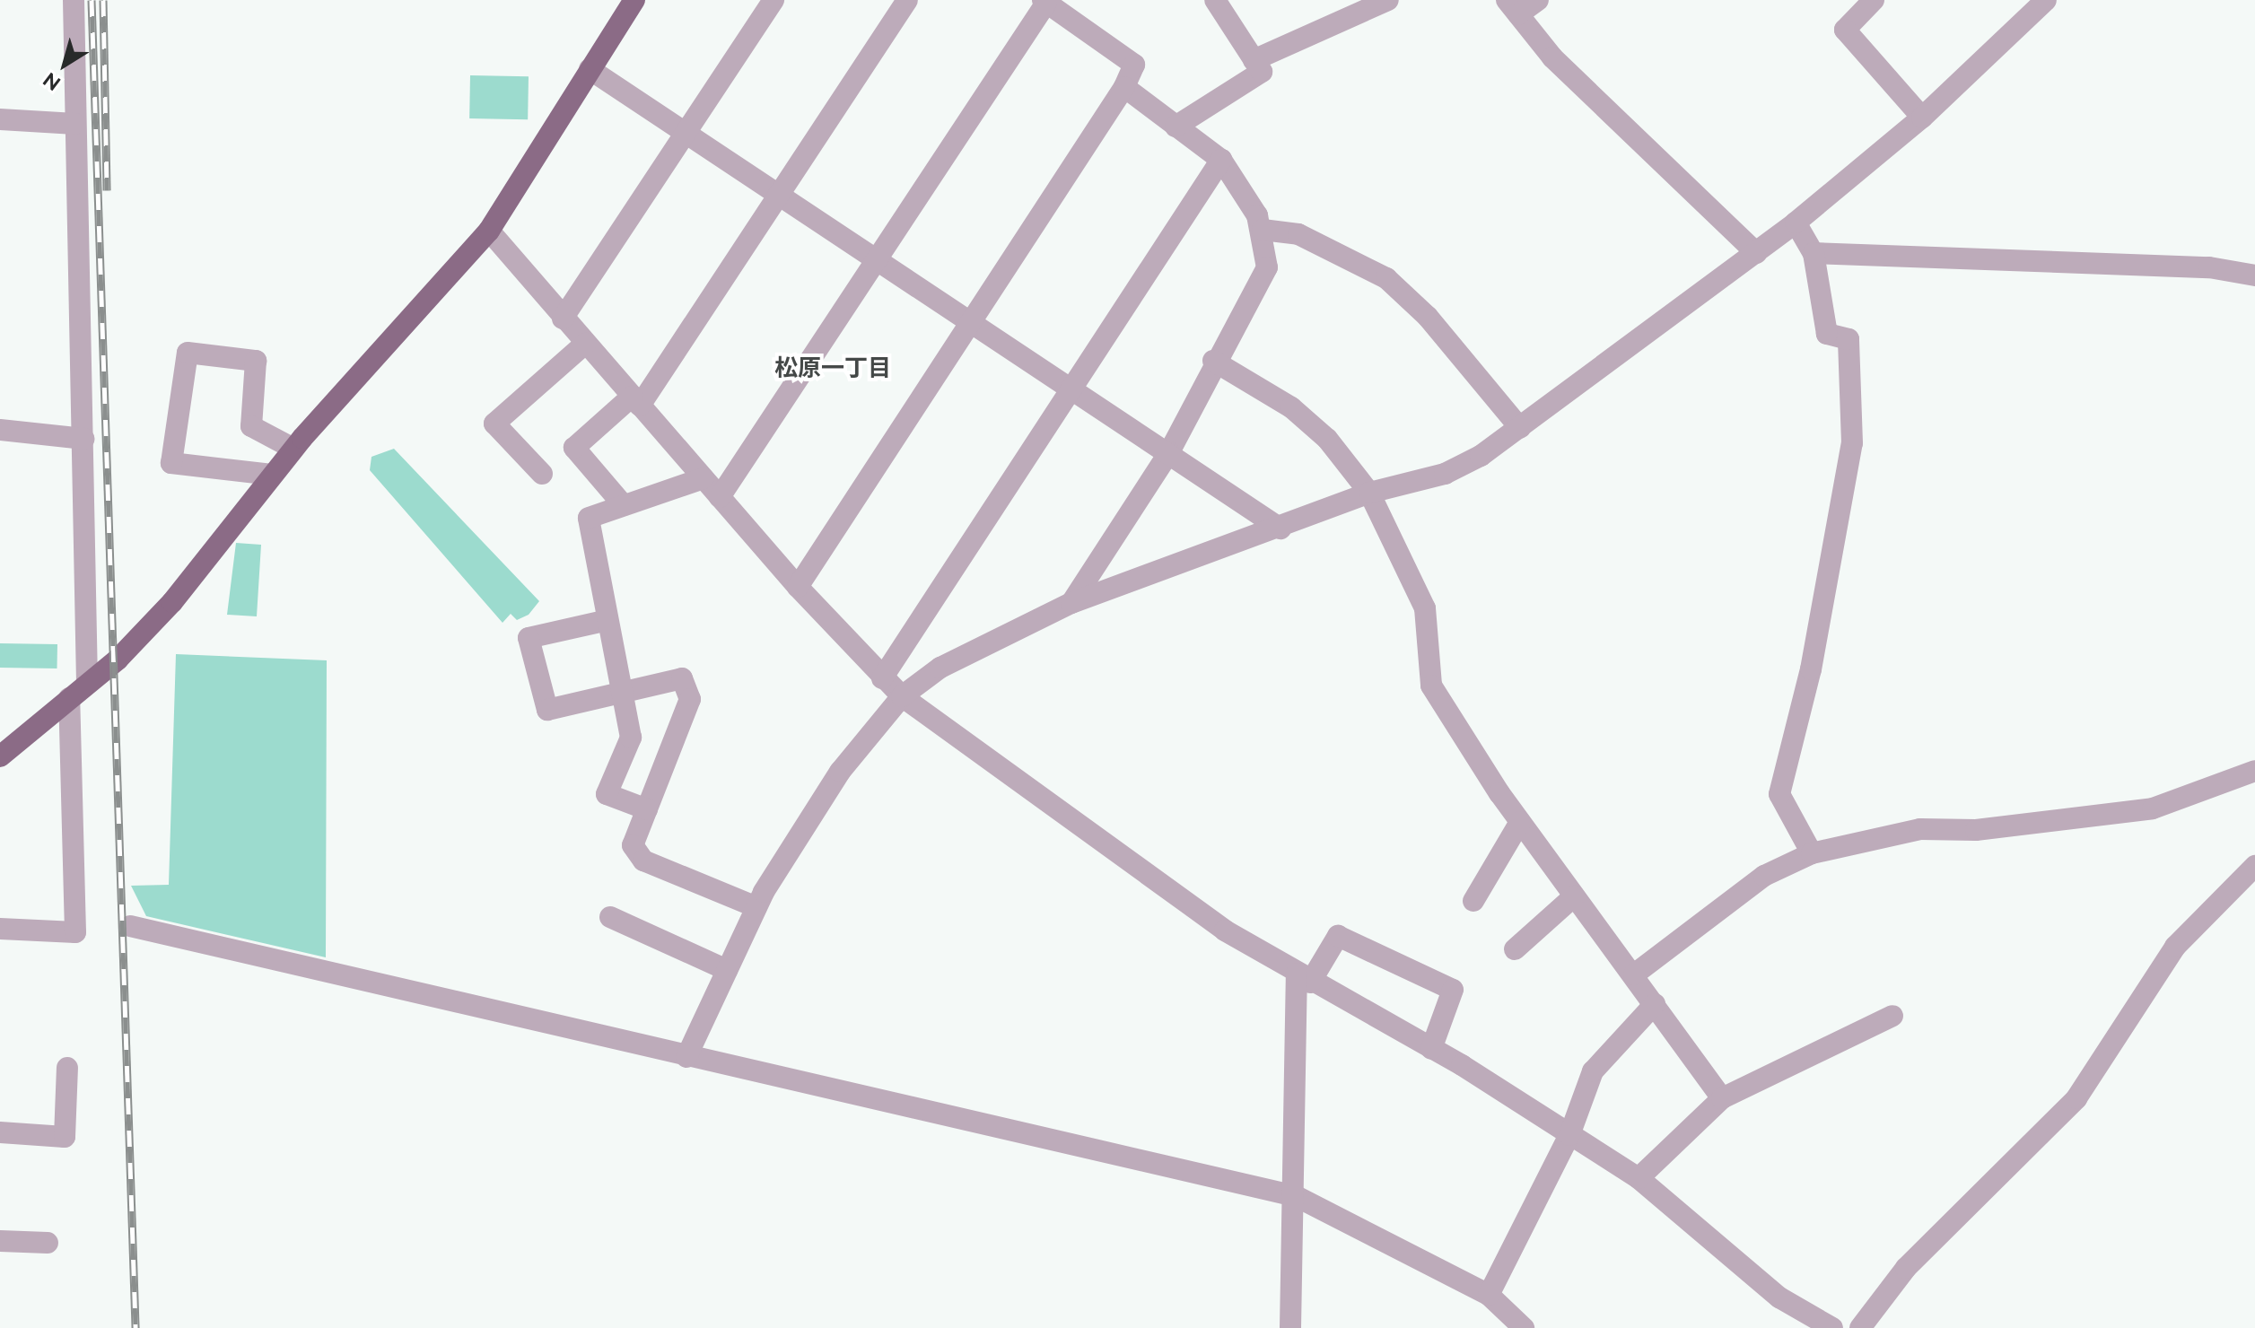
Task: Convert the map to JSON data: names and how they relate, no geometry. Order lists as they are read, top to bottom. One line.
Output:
{"districts":["松原一丁目"],"north":"bottom left"}
